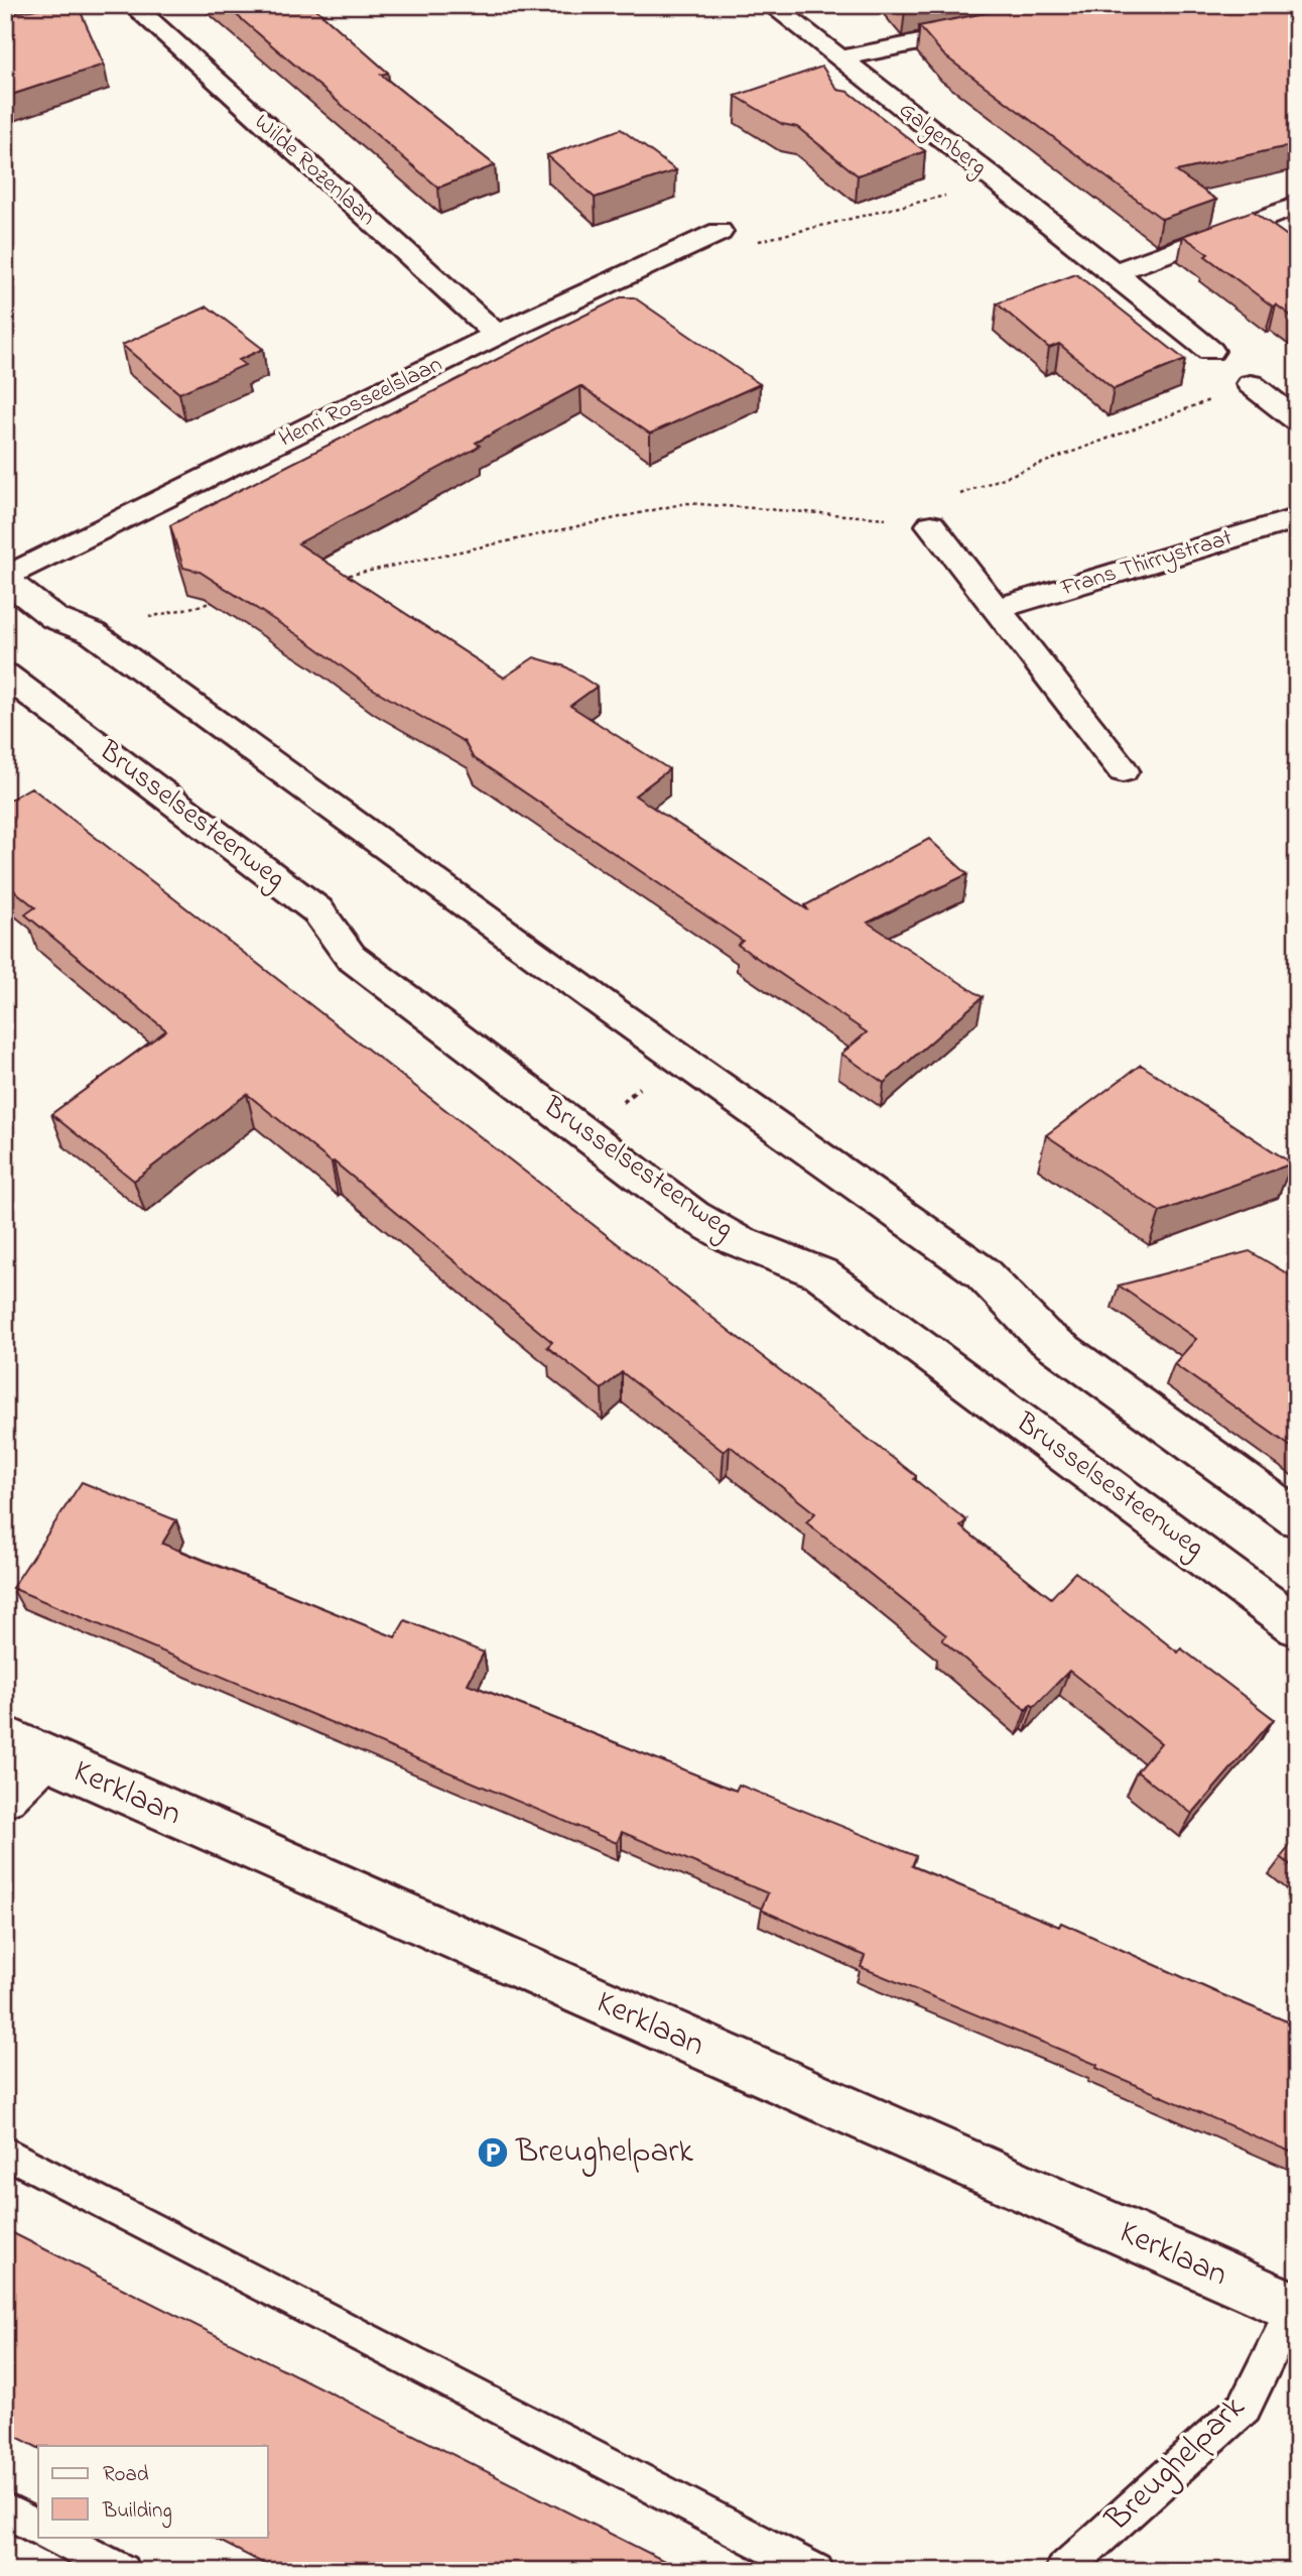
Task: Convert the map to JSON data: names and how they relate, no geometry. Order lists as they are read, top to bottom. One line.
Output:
{"streets":{"street":["Galgenberg","Wilde Rozenlaan","Henri Rosseelslaan","Frans Thirrystraat","Brusselsesteenweg","Kerklaan"],"lane":["Breughelpark"]},"crossings":[["Wilde Rozenlaan","Henri Rosseelslaan"],["Kerklaan","Breughelpark"]],"places":{"parking":["Breughelpark"]},"legend":["Road","Building"]}
